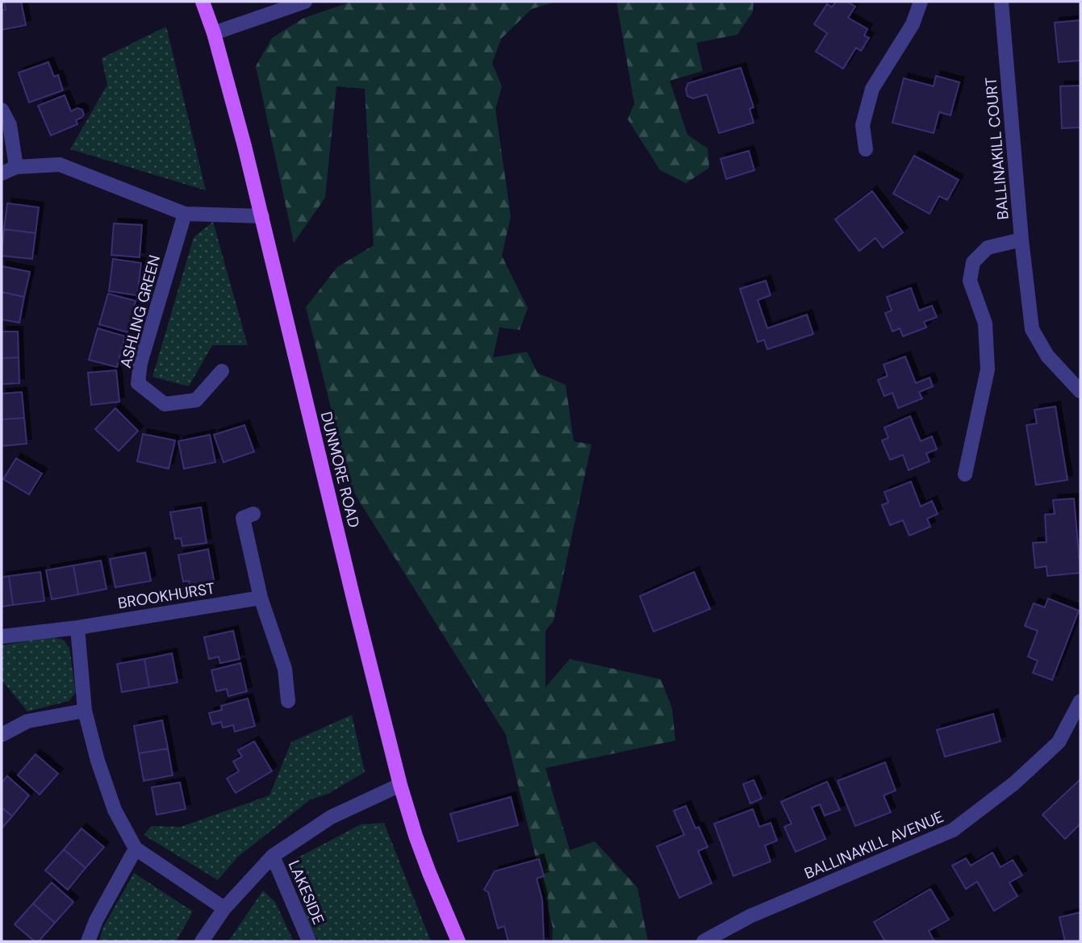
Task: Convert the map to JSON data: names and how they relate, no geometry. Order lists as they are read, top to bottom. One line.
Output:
{"streets":{"main road":["DUNMORE ROAD"],"street":["BALLINAKILL COURT","ASHLING GREEN","BROOKHURST","BALLINAKILL AVENUE","LAKESIDE"]}}
